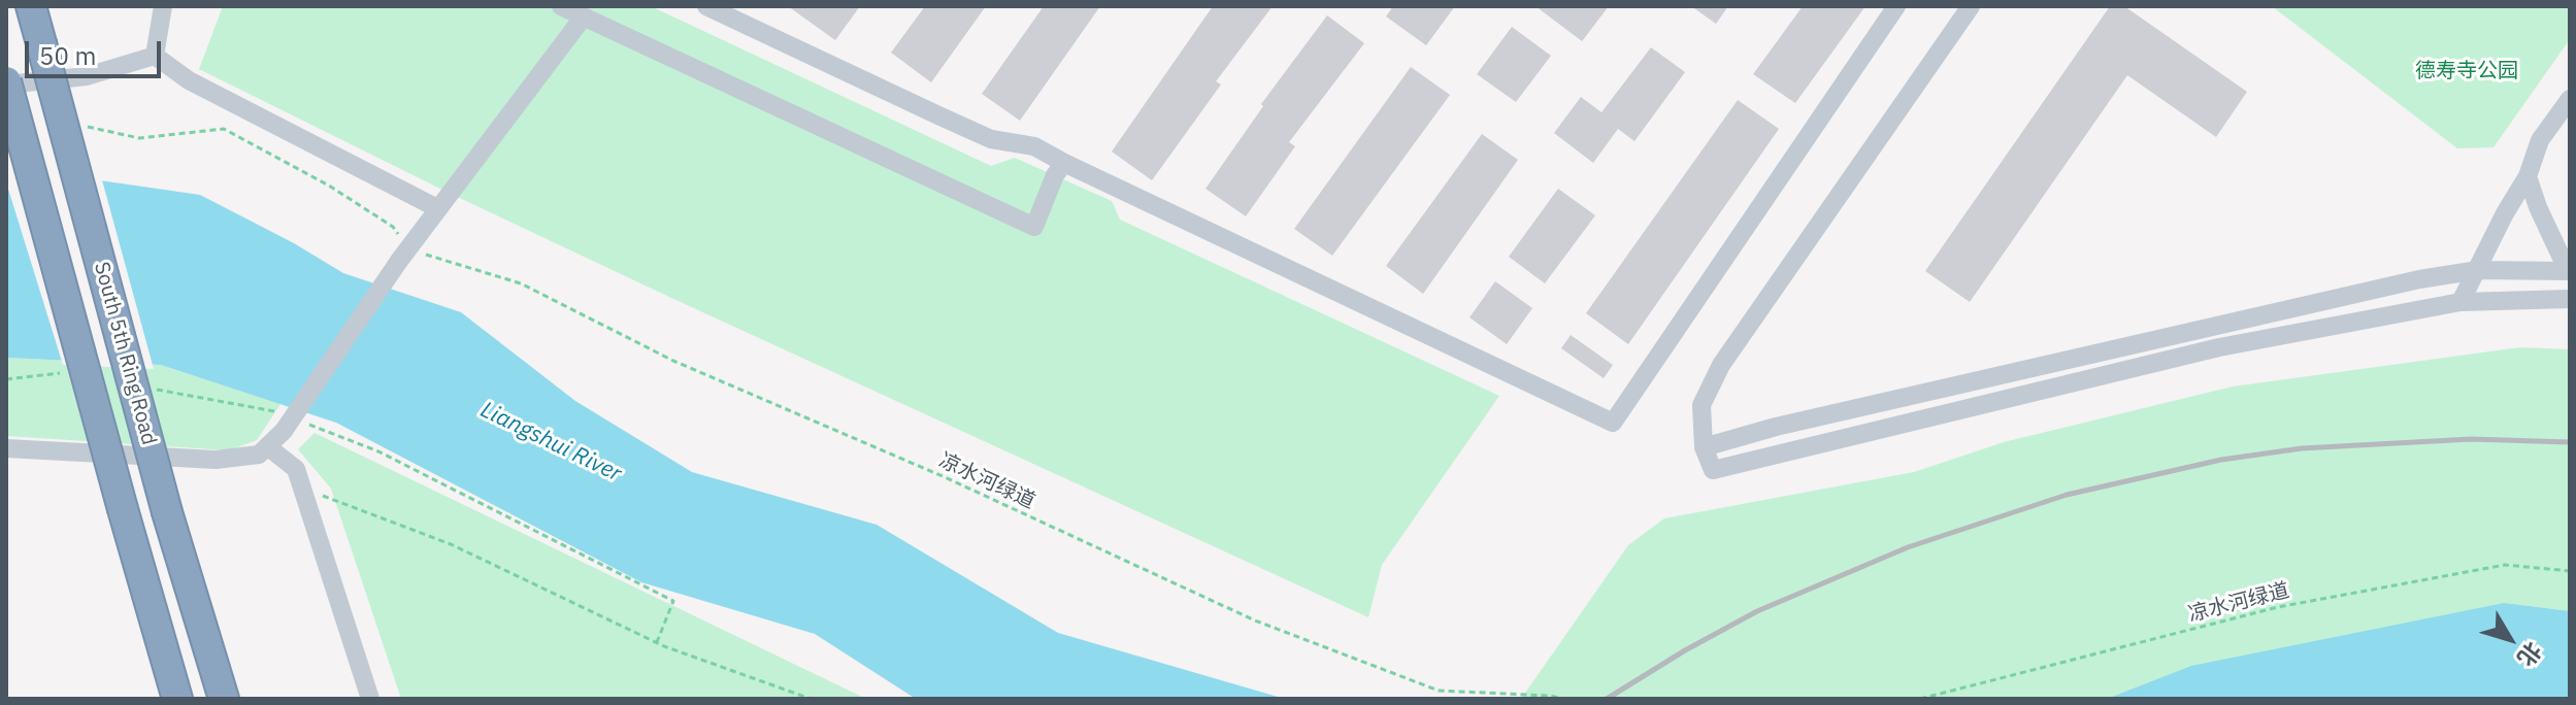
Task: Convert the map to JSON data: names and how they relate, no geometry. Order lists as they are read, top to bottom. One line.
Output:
{"streets":{"highway":["South 5th Ring Road"],"path":["凉水河绿道"]},"water":["Liangshui River"],"parks":["德寿寺公园"],"scale_bar":"50 m","north":"bottom right"}
